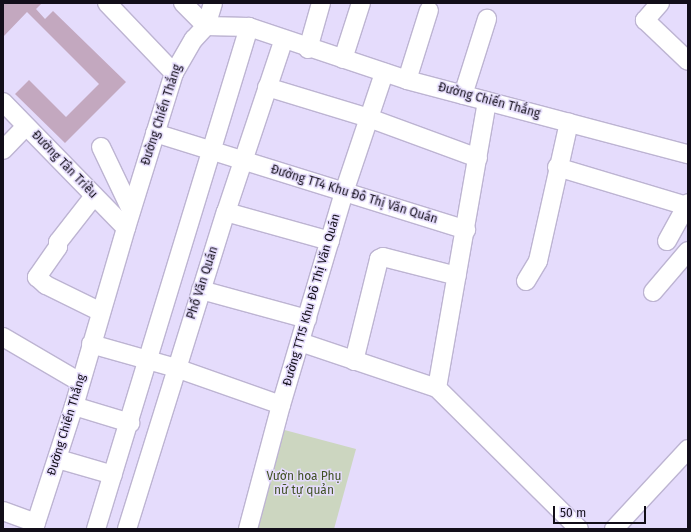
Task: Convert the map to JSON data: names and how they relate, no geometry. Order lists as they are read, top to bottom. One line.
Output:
{"streets":{"street":["Đường Chiến Thắng","Đường Tân Triều","Đường TT4 Khu Đô Thị Văn Quán","Phố Văn Quán","Đường TT15 Khu Đô Thị Văn Quán"]},"crossings":[["Đường Chiến Thắng","Đường Tân Triều"],["Đường Chiến Thắng","Đường TT4 Khu Đô Thị Văn Quán"],["Đường Chiến Thắng","Phố Văn Quán"],["Đường Chiến Thắng","Đường TT15 Khu Đô Thị Văn Quán"],["Đường TT4 Khu Đô Thị Văn Quán","Phố Văn Quán"],["Đường TT4 Khu Đô Thị Văn Quán","Đường TT15 Khu Đô Thị Văn Quán"]],"parks":["Vườn hoa Phụ nữ tự quản"],"scale_bar":"50 m"}
